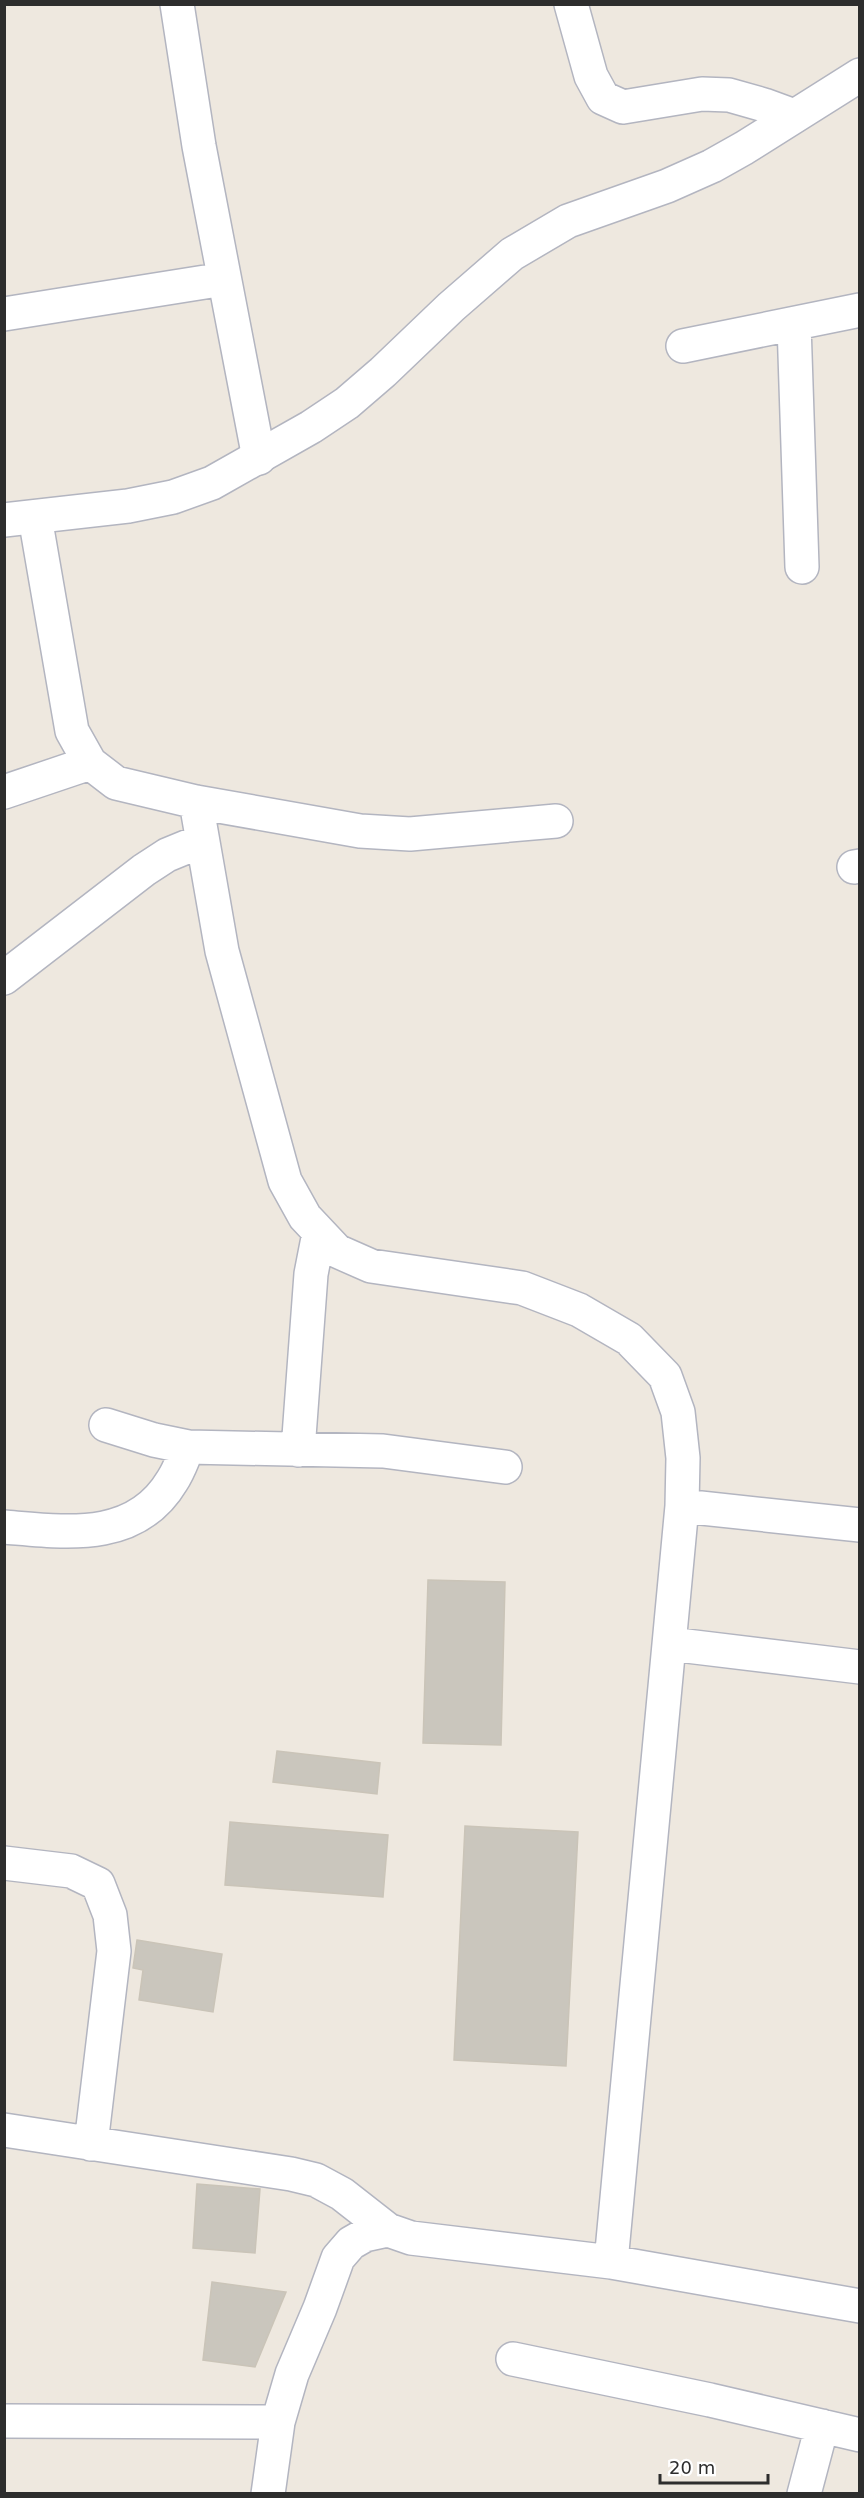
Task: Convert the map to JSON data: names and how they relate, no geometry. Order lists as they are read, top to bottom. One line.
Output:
{"scale_bar":"20 m"}
